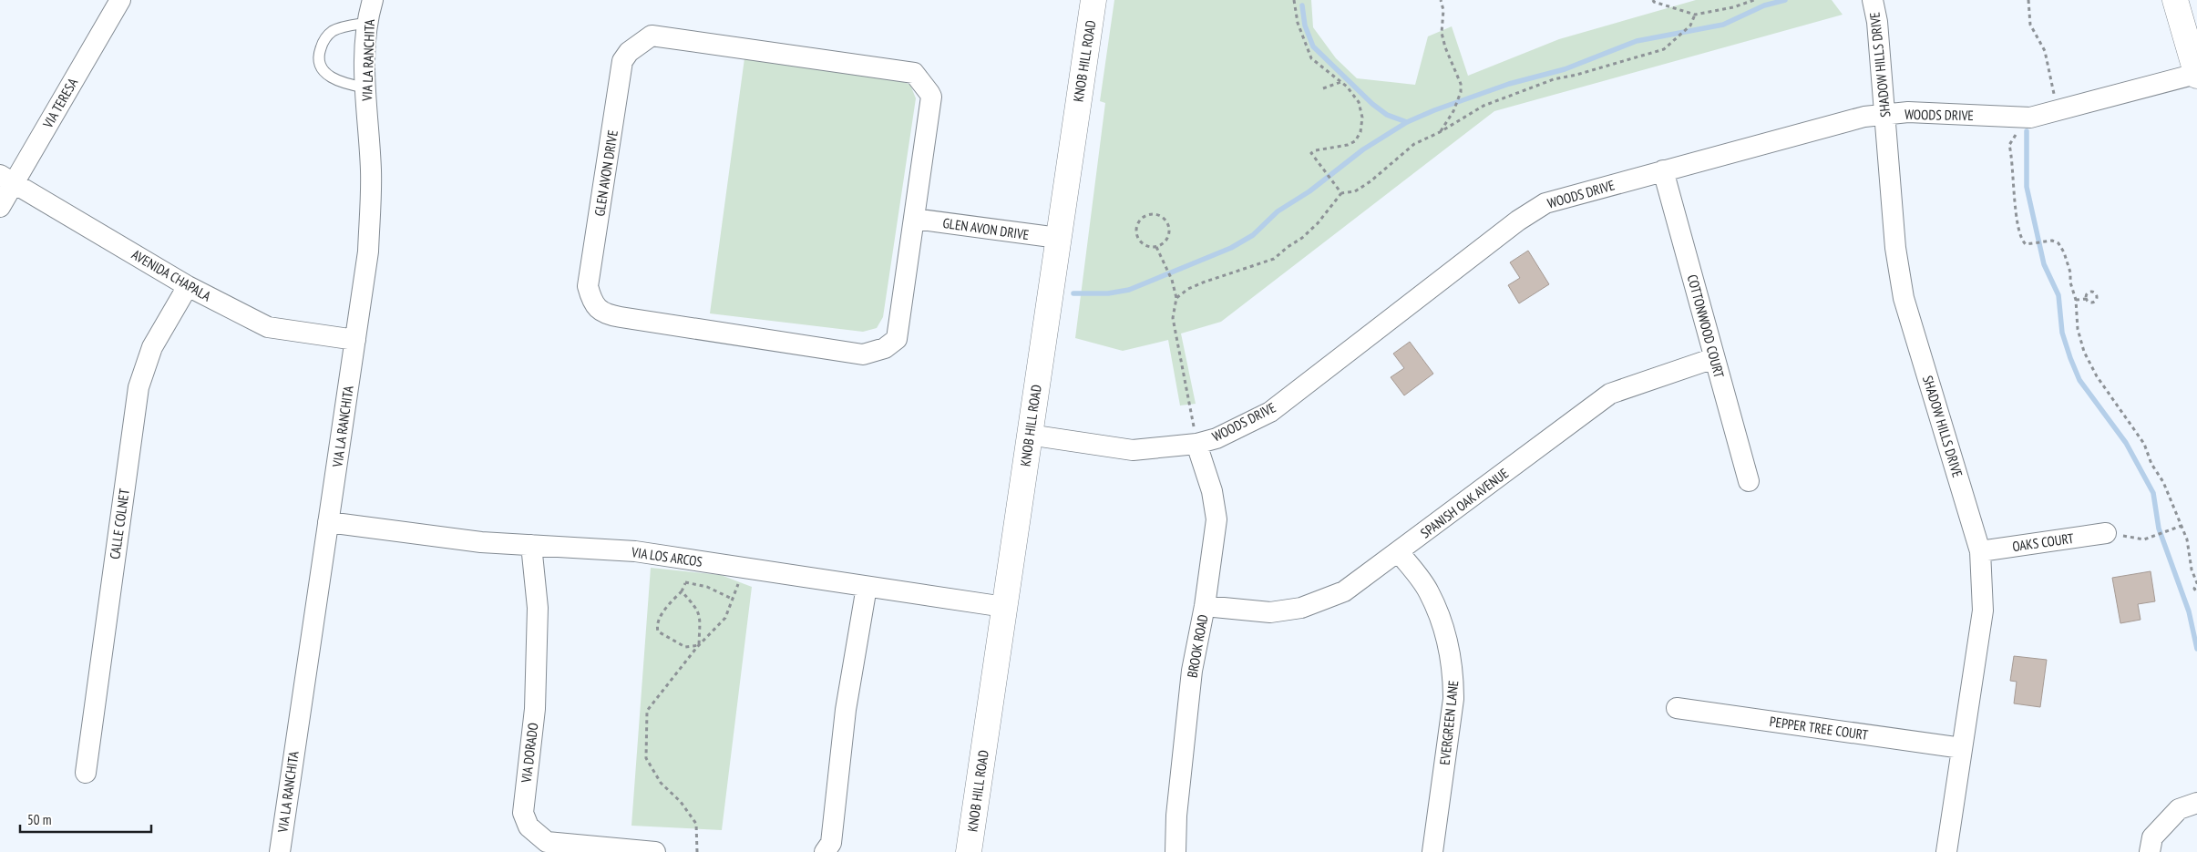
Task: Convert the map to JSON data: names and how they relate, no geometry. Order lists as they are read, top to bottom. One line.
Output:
{"streets":{"street":["VIA LA RANCHITA","KNOB HILL ROAD","SHADOW HILLS DRIVE","VIA TERESA","WOODS DRIVE","GLEN AVON DRIVE","AVENIDA CHAPALA","COTTONWOOD COURT","SPANISH OAK AVENUE","CALLE COLNET","OAKS COURT","VIA LOS ARCOS","BROOK ROAD","EVERGREEN LANE","PEPPER TREE COURT","VIA DORADO"]},"crossings":[["VIA LA RANCHITA","AVENIDA CHAPALA"],["VIA LA RANCHITA","VIA LOS ARCOS"],["KNOB HILL ROAD","WOODS DRIVE"],["KNOB HILL ROAD","GLEN AVON DRIVE"],["KNOB HILL ROAD","VIA LOS ARCOS"],["SHADOW HILLS DRIVE","WOODS DRIVE"],["SHADOW HILLS DRIVE","OAKS COURT"],["SHADOW HILLS DRIVE","PEPPER TREE COURT"],["VIA TERESA","AVENIDA CHAPALA"],["WOODS DRIVE","COTTONWOOD COURT"],["WOODS DRIVE","BROOK ROAD"],["AVENIDA CHAPALA","CALLE COLNET"],["COTTONWOOD COURT","SPANISH OAK AVENUE"],["SPANISH OAK AVENUE","BROOK ROAD"],["SPANISH OAK AVENUE","EVERGREEN LANE"],["VIA LOS ARCOS","VIA DORADO"]],"scale_bar":"50 m"}
